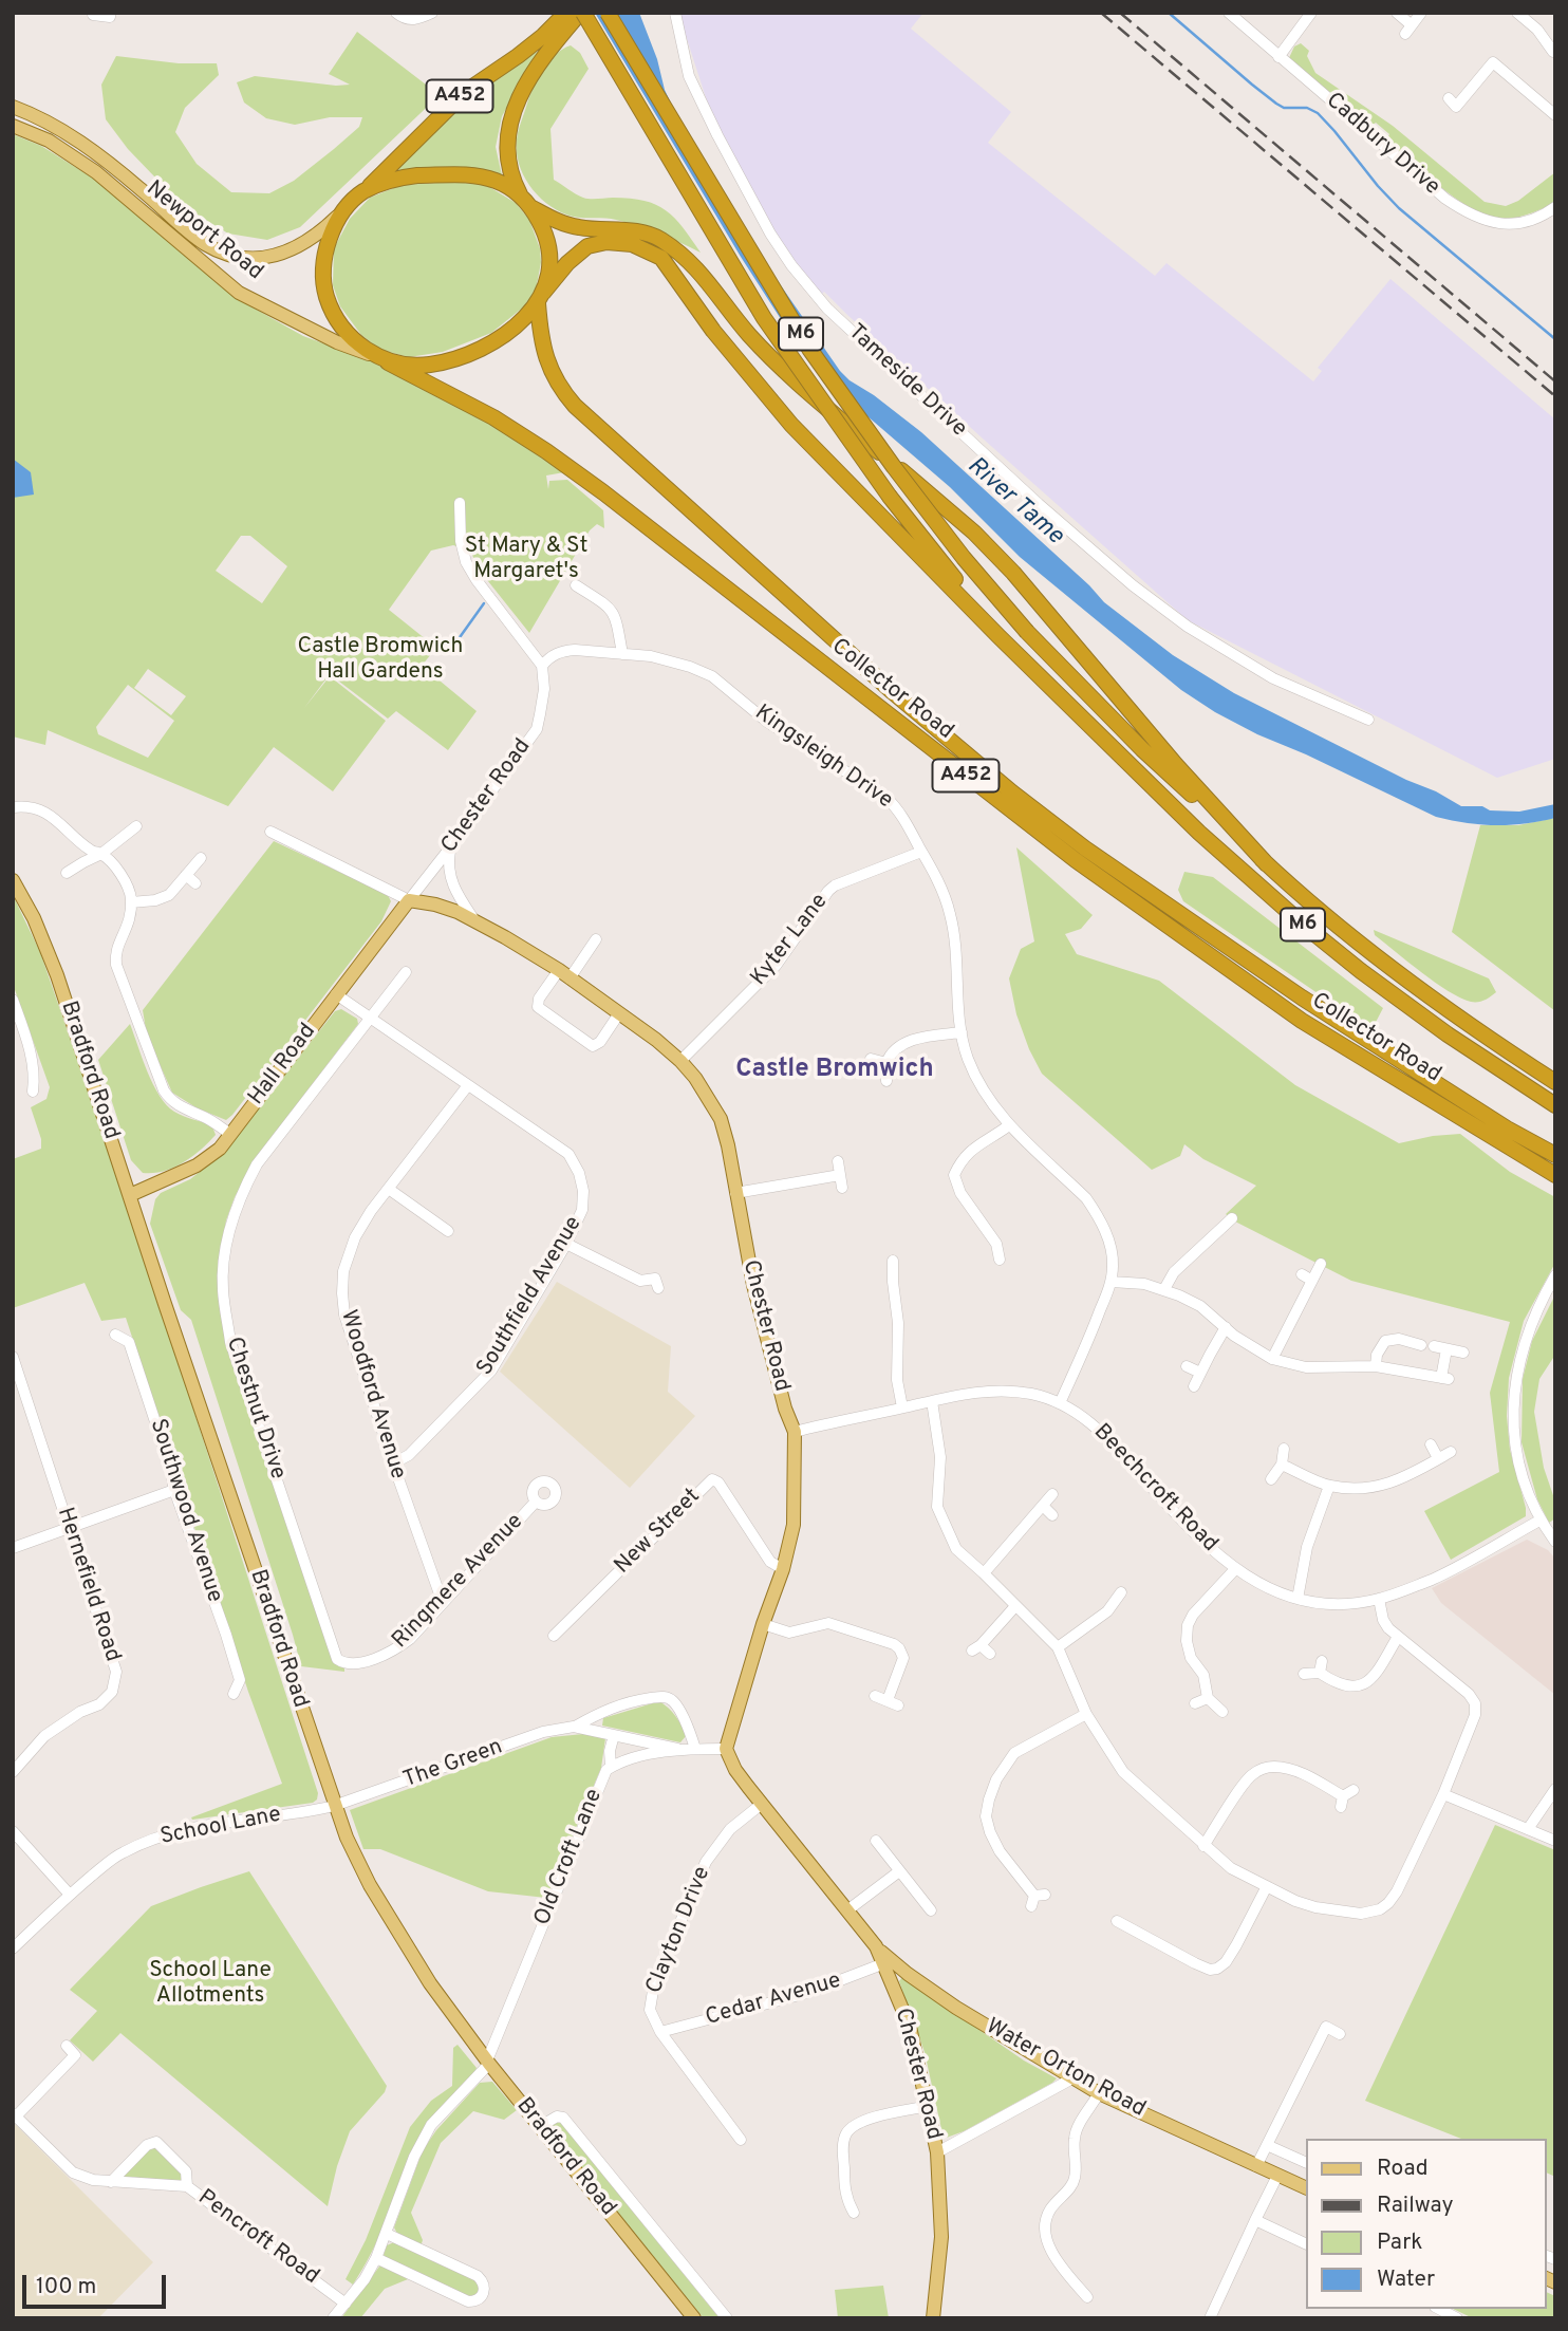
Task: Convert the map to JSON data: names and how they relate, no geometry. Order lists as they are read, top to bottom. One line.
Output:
{"streets":{"highway":["A452","M6","Collector Road"],"main road":["Newport Road","Chester Road","Hall Road","Bradford Road","Water Orton Road"],"street":["Cadbury Drive","Tameside Drive","Kingsleigh Drive","Kyter Lane","Southfield Avenue","Woodford Avenue","Chestnut Drive","Beechcroft Road","Southwood Avenue","New Street","Ringmere Avenue","Hernefield Road","The Green","School Lane","Old Croft Lane","Clayton Drive","Cedar Avenue","Pencroft Road"]},"crossings":[["A452","Newport Road"],["A452","M6"],["A452","Collector Road"],["Newport Road","Collector Road"],["Kingsleigh Drive","Chester Road"],["Kingsleigh Drive","Kyter Lane"],["Kingsleigh Drive","Beechcroft Road"],["Chester Road","Kyter Lane"],["Chester Road","Hall Road"],["Chester Road","Beechcroft Road"],["Chester Road","New Street"],["Chester Road","Old Croft Lane"],["Chester Road","Clayton Drive"],["Chester Road","Cedar Avenue"],["Chester Road","Water Orton Road"],["Hall Road","Bradford Road"],["Hall Road","Southfield Avenue"],["Bradford Road","The Green"],["Bradford Road","School Lane"],["Bradford Road","Old Croft Lane"],["Southfield Avenue","Woodford Avenue"],["Southfield Avenue","Chestnut Drive"],["Woodford Avenue","Ringmere Avenue"],["Chestnut Drive","Ringmere Avenue"],["The Green","School Lane"],["The Green","Old Croft Lane"],["Old Croft Lane","Pencroft Road"],["Clayton Drive","Cedar Avenue"]],"districts":["Castle Bromwich"],"water":["River Tame"],"parks":["St Mary & St Margaret's","Castle Bromwich Hall Gardens","School Lane Allotments"],"legend":["Road","Railway","Park","Water"],"scale_bar":"100 m"}
